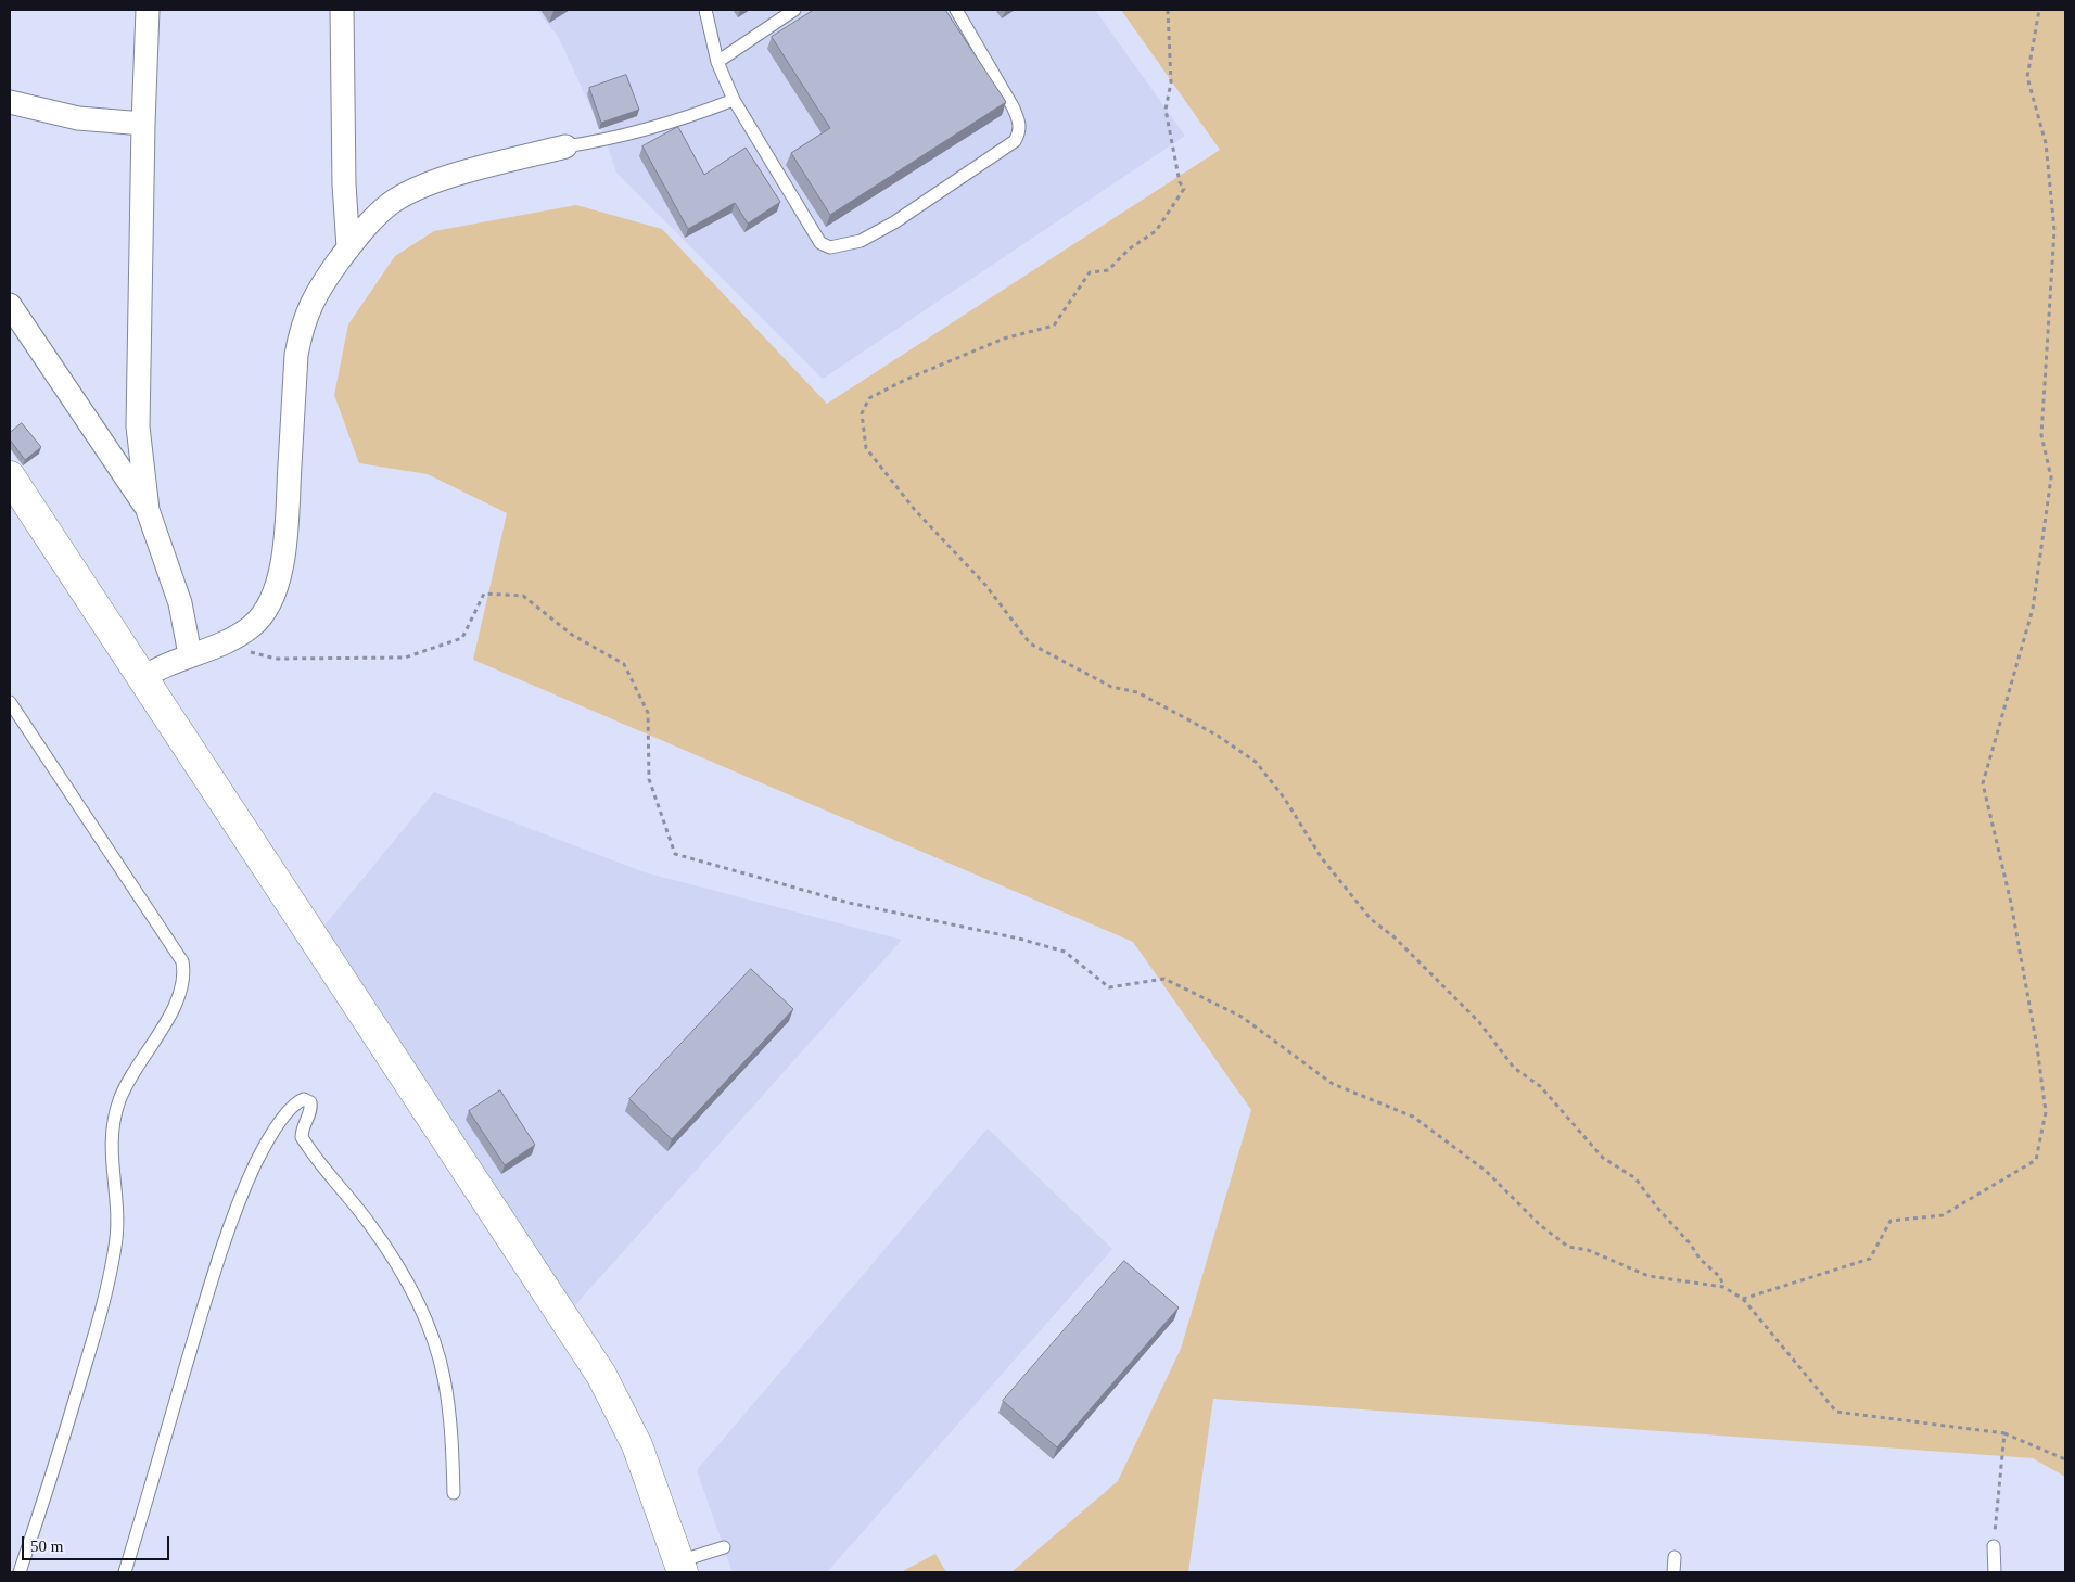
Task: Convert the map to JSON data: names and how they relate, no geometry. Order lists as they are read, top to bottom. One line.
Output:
{"scale_bar":"50 m"}
